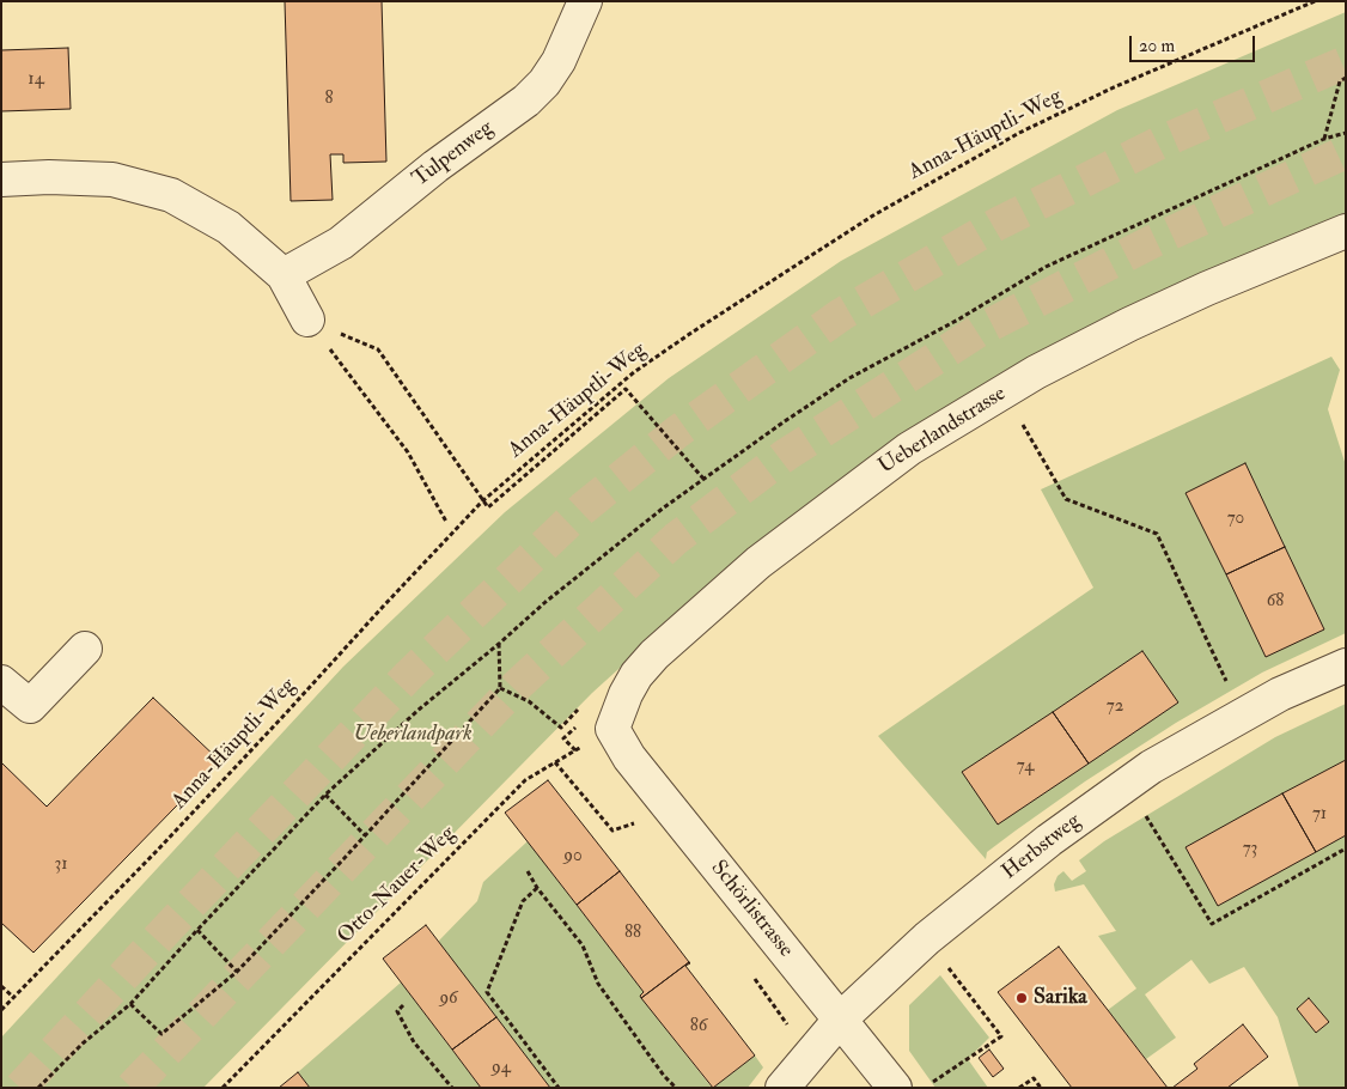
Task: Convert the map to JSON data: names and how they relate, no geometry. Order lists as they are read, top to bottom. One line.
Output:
{"streets":{"street":["Tulpenweg","Ueberlandstrasse","Herbstweg","Schörlistrasse"],"path":["Anna-Häuptli-Weg","Otto-Nauer-Weg"]},"crossings":[["Ueberlandstrasse","Otto-Nauer-Weg"],["Ueberlandstrasse","Schörlistrasse"],["Herbstweg","Schörlistrasse"],["Otto-Nauer-Weg","Schörlistrasse"]],"parks":["Ueberlandpark"],"places":["Sarika"],"house_numbers":["14","8","70","68","72","74","71","73","90","31","88","96","86","94"],"scale_bar":"20 m"}
